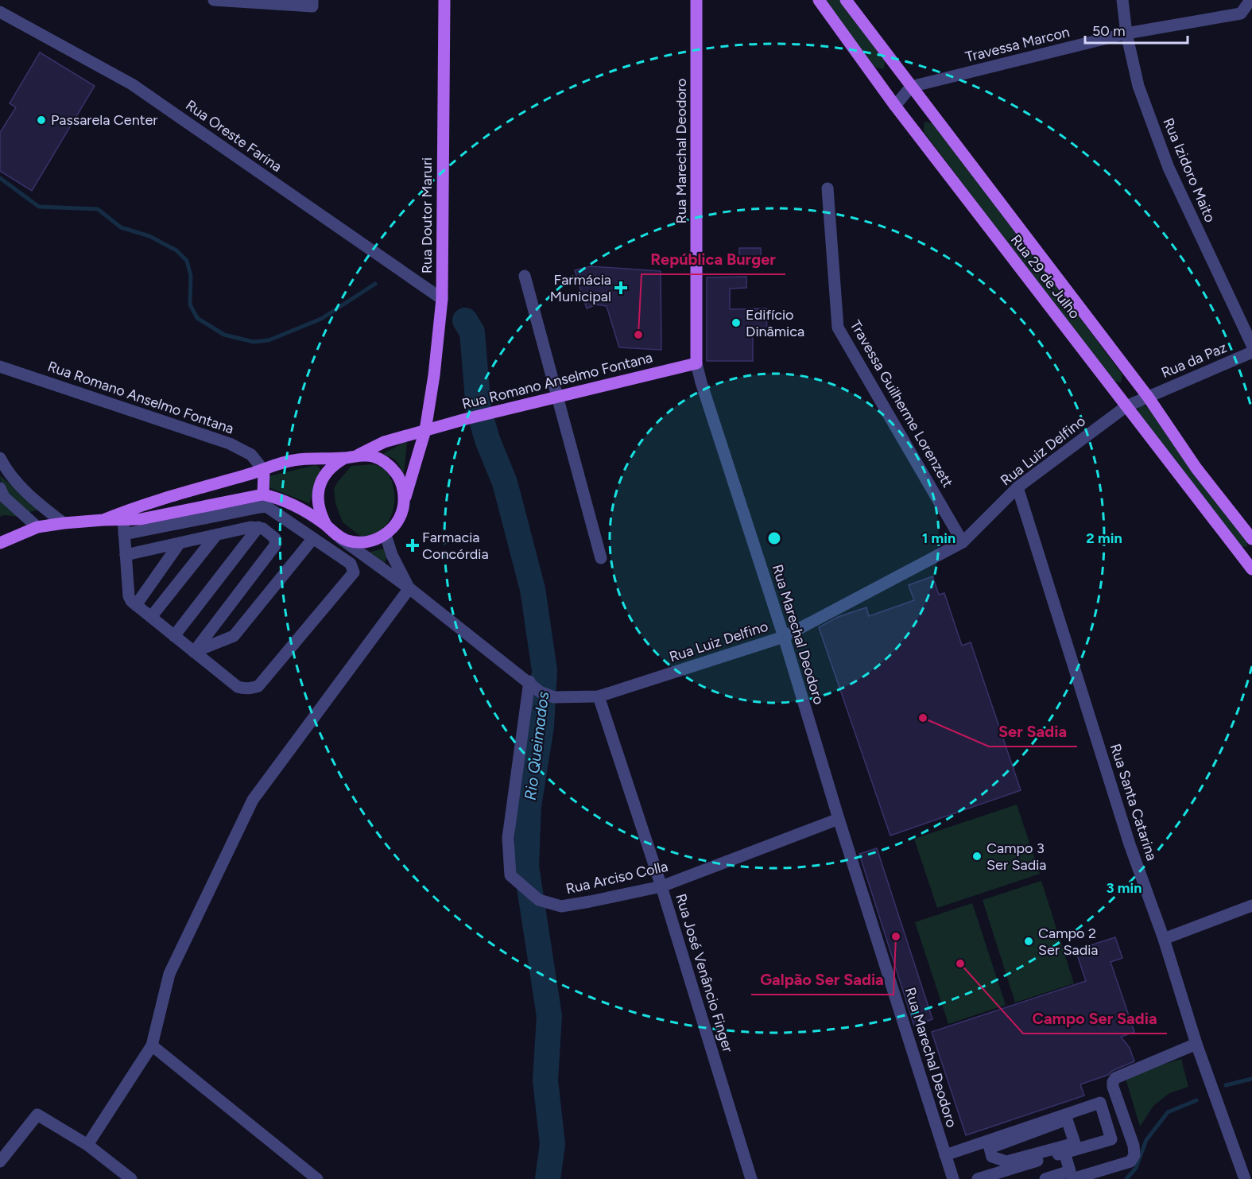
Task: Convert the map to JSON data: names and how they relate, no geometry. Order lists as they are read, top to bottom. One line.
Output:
{"streets":{"main road":["Rua Marechal Deodoro","Rua Doutor Maruri","Rua 29 de Julho","Rua Romano Anselmo Fontana"],"street":["Travessa Marcon","Rua Oreste Farina","Rua Izidoro Maito","Rua da Paz","Travessa Guilherme Lorenzett","Rua Luiz Delfino","Rua Santa Catarina","Rua Arciso Colla","Rua José Venâncio Finger"]},"crossings":[["Travessa Marcon","Rua Izidoro Maito"],["Travessa Marcon","Rua 29 de Julho"],["Rua Oreste Farina","Rua Doutor Maruri"],["Rua Marechal Deodoro","Rua Romano Anselmo Fontana"],["Rua Marechal Deodoro","Rua Luiz Delfino"],["Rua Marechal Deodoro","Rua Arciso Colla"],["Rua Doutor Maruri","Rua Romano Anselmo Fontana"],["Rua 29 de Julho","Rua da Paz"],["Rua 29 de Julho","Rua Luiz Delfino"],["Rua da Paz","Rua Luiz Delfino"],["Travessa Guilherme Lorenzett","Rua Luiz Delfino"],["Rua Luiz Delfino","Rua Santa Catarina"],["Rua Luiz Delfino","Rua Arciso Colla"],["Rua Luiz Delfino","Rua José Venâncio Finger"],["Rua Arciso Colla","Rua José Venâncio Finger"]],"water":["Rio Queimados"],"places":{"other":["Passarela Center","Edifício Dinâmica","República Burger","Ser Sadia","Campo 3 Ser Sadia","Galpão Ser Sadia","Campo 2 Ser Sadia","Campo Ser Sadia"],"health":["Farmácia Municipal","Farmacia Concórdia"]},"scale_bar":"50 m","rings":["1 min","2 min","3 min"]}
